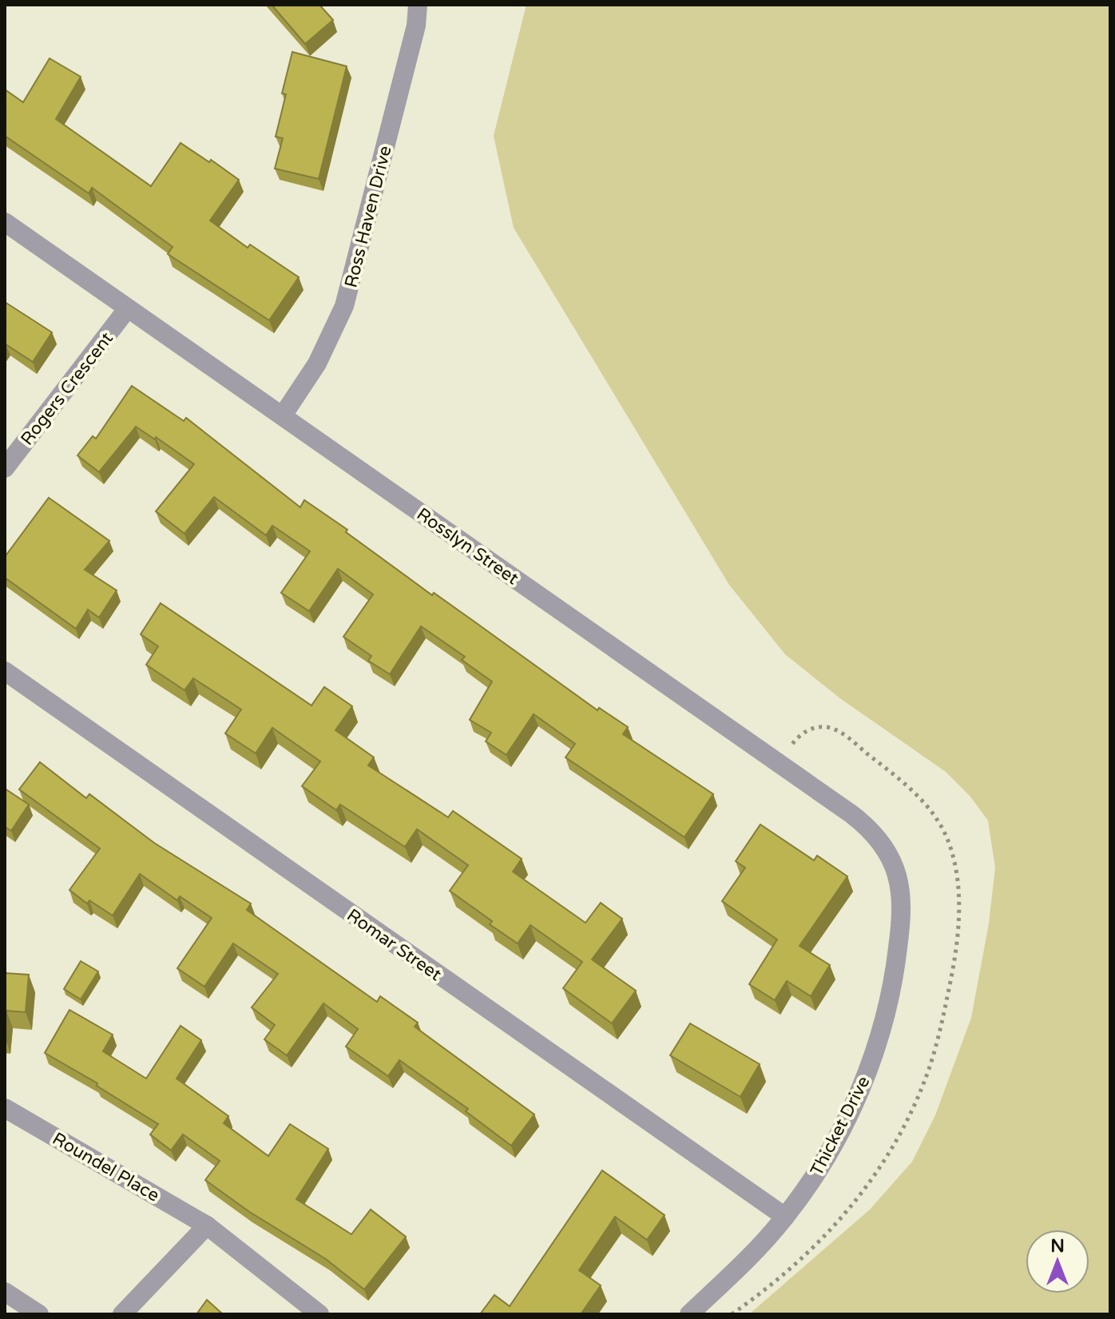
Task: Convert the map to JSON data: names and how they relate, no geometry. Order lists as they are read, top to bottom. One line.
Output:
{"streets":{"street":["Ross Haven Drive","Rogers Crescent","Rosslyn Street","Romar Street","Thicket Drive","Roundel Place"]},"crossings":[["Ross Haven Drive","Rosslyn Street"],["Rogers Crescent","Rosslyn Street"],["Rosslyn Street","Thicket Drive"],["Romar Street","Thicket Drive"]],"north":"top"}
